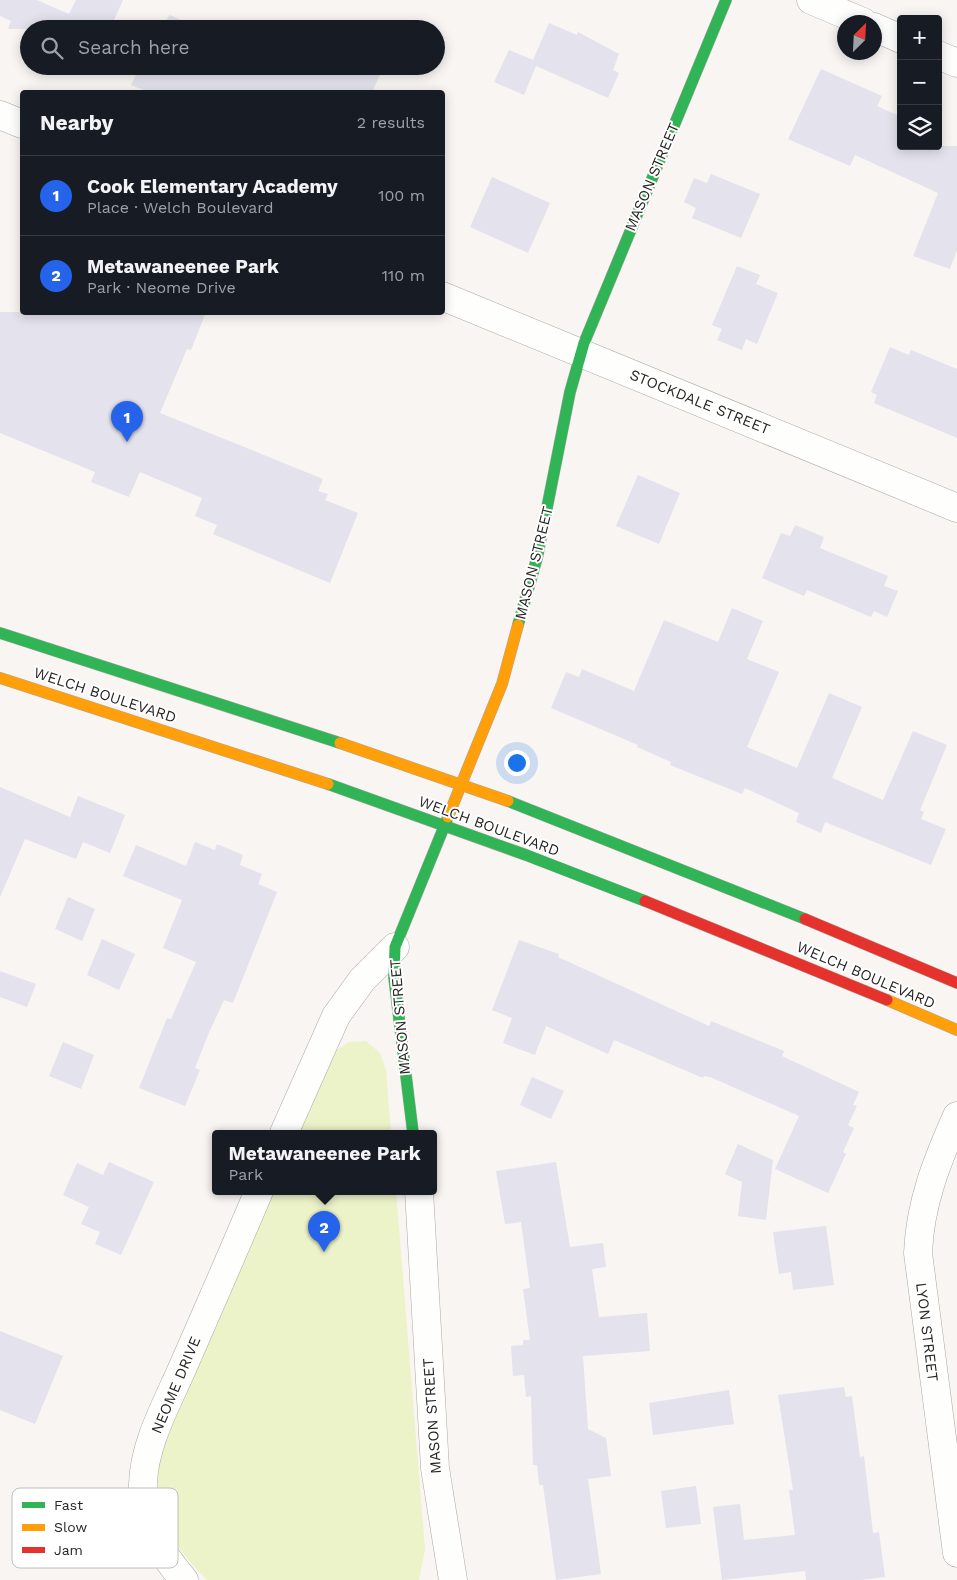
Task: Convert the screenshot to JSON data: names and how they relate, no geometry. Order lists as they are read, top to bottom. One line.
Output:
{"streets":{"main road":["MASON STREET","WELCH BOULEVARD"],"street":["STOCKDALE STREET","LYON STREET","NEOME DRIVE"]},"crossings":[["MASON STREET","STOCKDALE STREET"],["MASON STREET","WELCH BOULEVARD"]],"legend":["Fast","Slow","Jam"],"north":"top right","page":{"map_buttons":["+","−"],"search":"Search here","heading":["Nearby","2 results"],"list":[{"mark":"1","name":"Cook Elementary Academy","note":"Place · Welch Boulevard","value":"100 m"},{"mark":"2","name":"Metawaneenee Park","note":"Park · Neome Drive","value":"110 m"}],"pins":["1","2"],"popup":["Metawaneenee Park","Park"]}}
